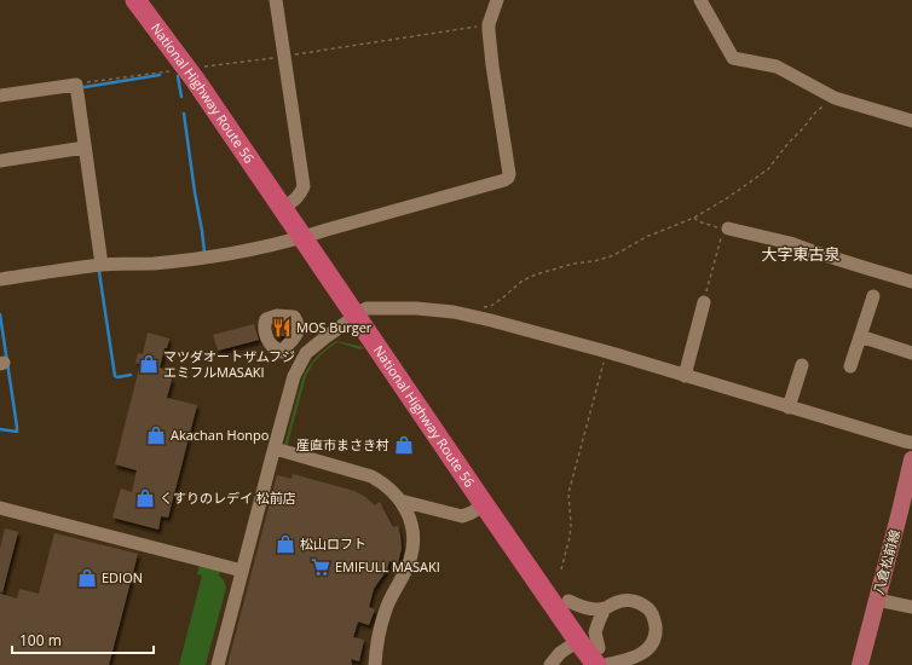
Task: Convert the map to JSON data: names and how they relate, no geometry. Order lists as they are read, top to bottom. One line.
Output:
{"streets":{"highway":["National Highway Route 56"],"main road":["八倉松前線"]},"districts":["大字東古泉"],"places":{"restaurant":["MOS Burger"],"shop":["マツダオートザムフジ エミフルMASAKI","Akachan Honpo","産直市まさき村","くすりのレデイ 松前店","松山ロフト","EDION"],"supermarket":["EMIFULL MASAKI"]},"scale_bar":"100 m"}
